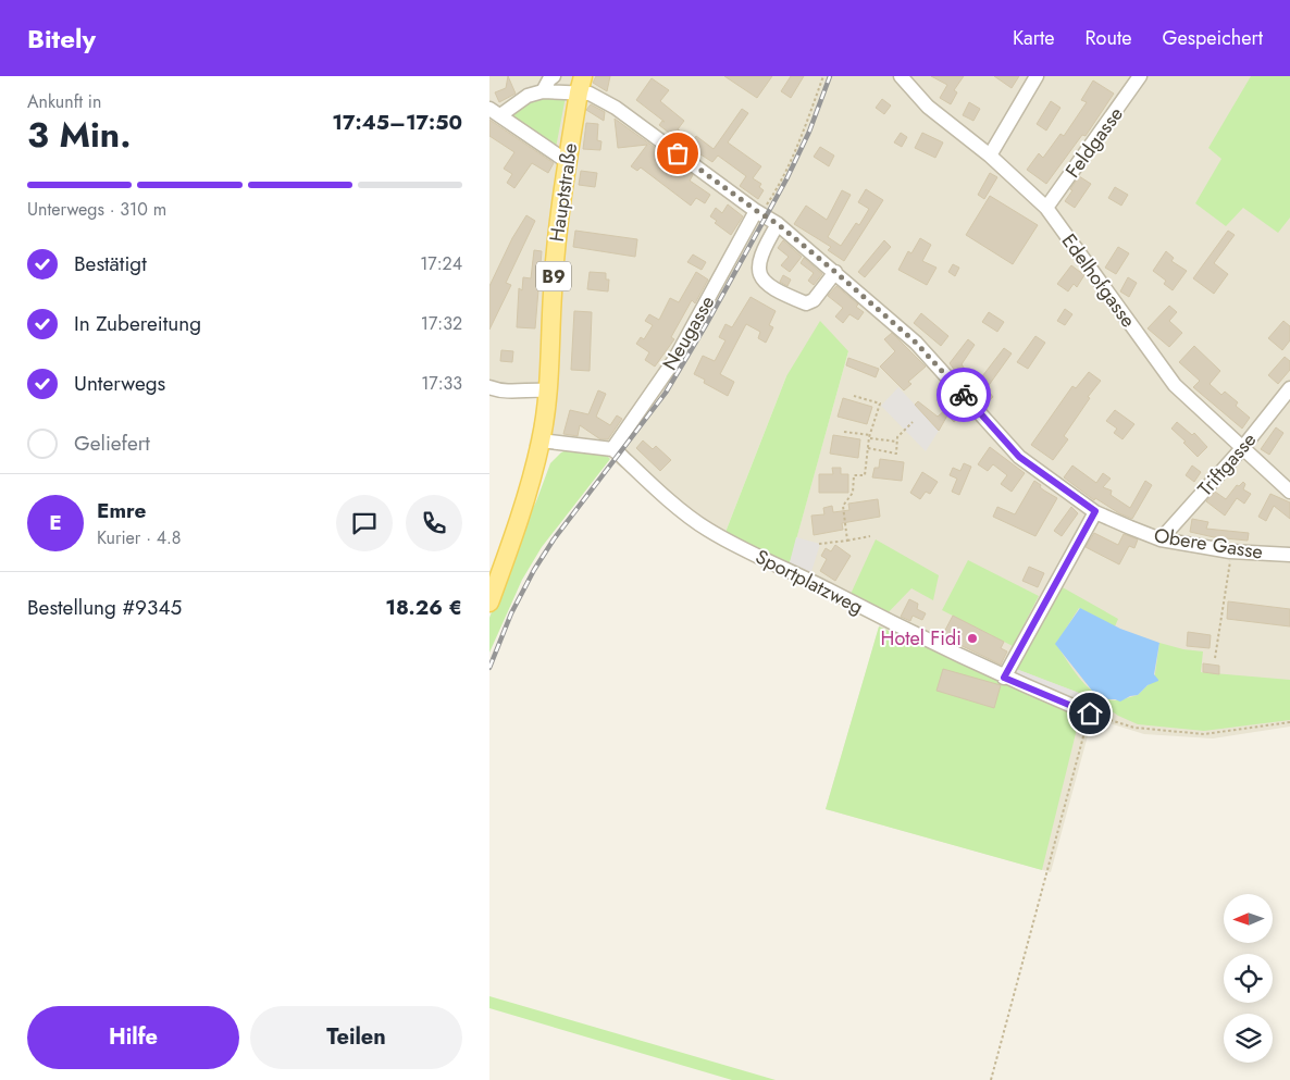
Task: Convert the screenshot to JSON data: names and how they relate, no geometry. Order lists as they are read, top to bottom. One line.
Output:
{"streets":{"main road":["Hauptstraße","B9"],"street":["Feldgasse","Edelhofgasse","Neugasse","Triftgasse","Obere Gasse","Sportplatzweg"]},"crossings":[["Feldgasse","Edelhofgasse"],["Hauptstraße","B9"],["Hauptstraße","Obere Gasse"],["Edelhofgasse","Triftgasse"],["Neugasse","Obere Gasse"],["Neugasse","Sportplatzweg"],["Triftgasse","Obere Gasse"]],"places":["Hotel Fidi"],"north":"left","page":{"header":"Bitely","nav":["Karte","Route","Gespeichert"],"heading":["3 Min.","Ankunft in","17:45–17:50"],"panel":["Emre","Kurier · 4.8","Bestellung #9345","18.26 €"],"bar":"Unterwegs · 310 m","list":[["Bestätigt","17:24"],["In Zubereitung","17:32"],["Unterwegs","17:33"],"Geliefert"],"round":"E","buttons":["Hilfe","Teilen"]}}
